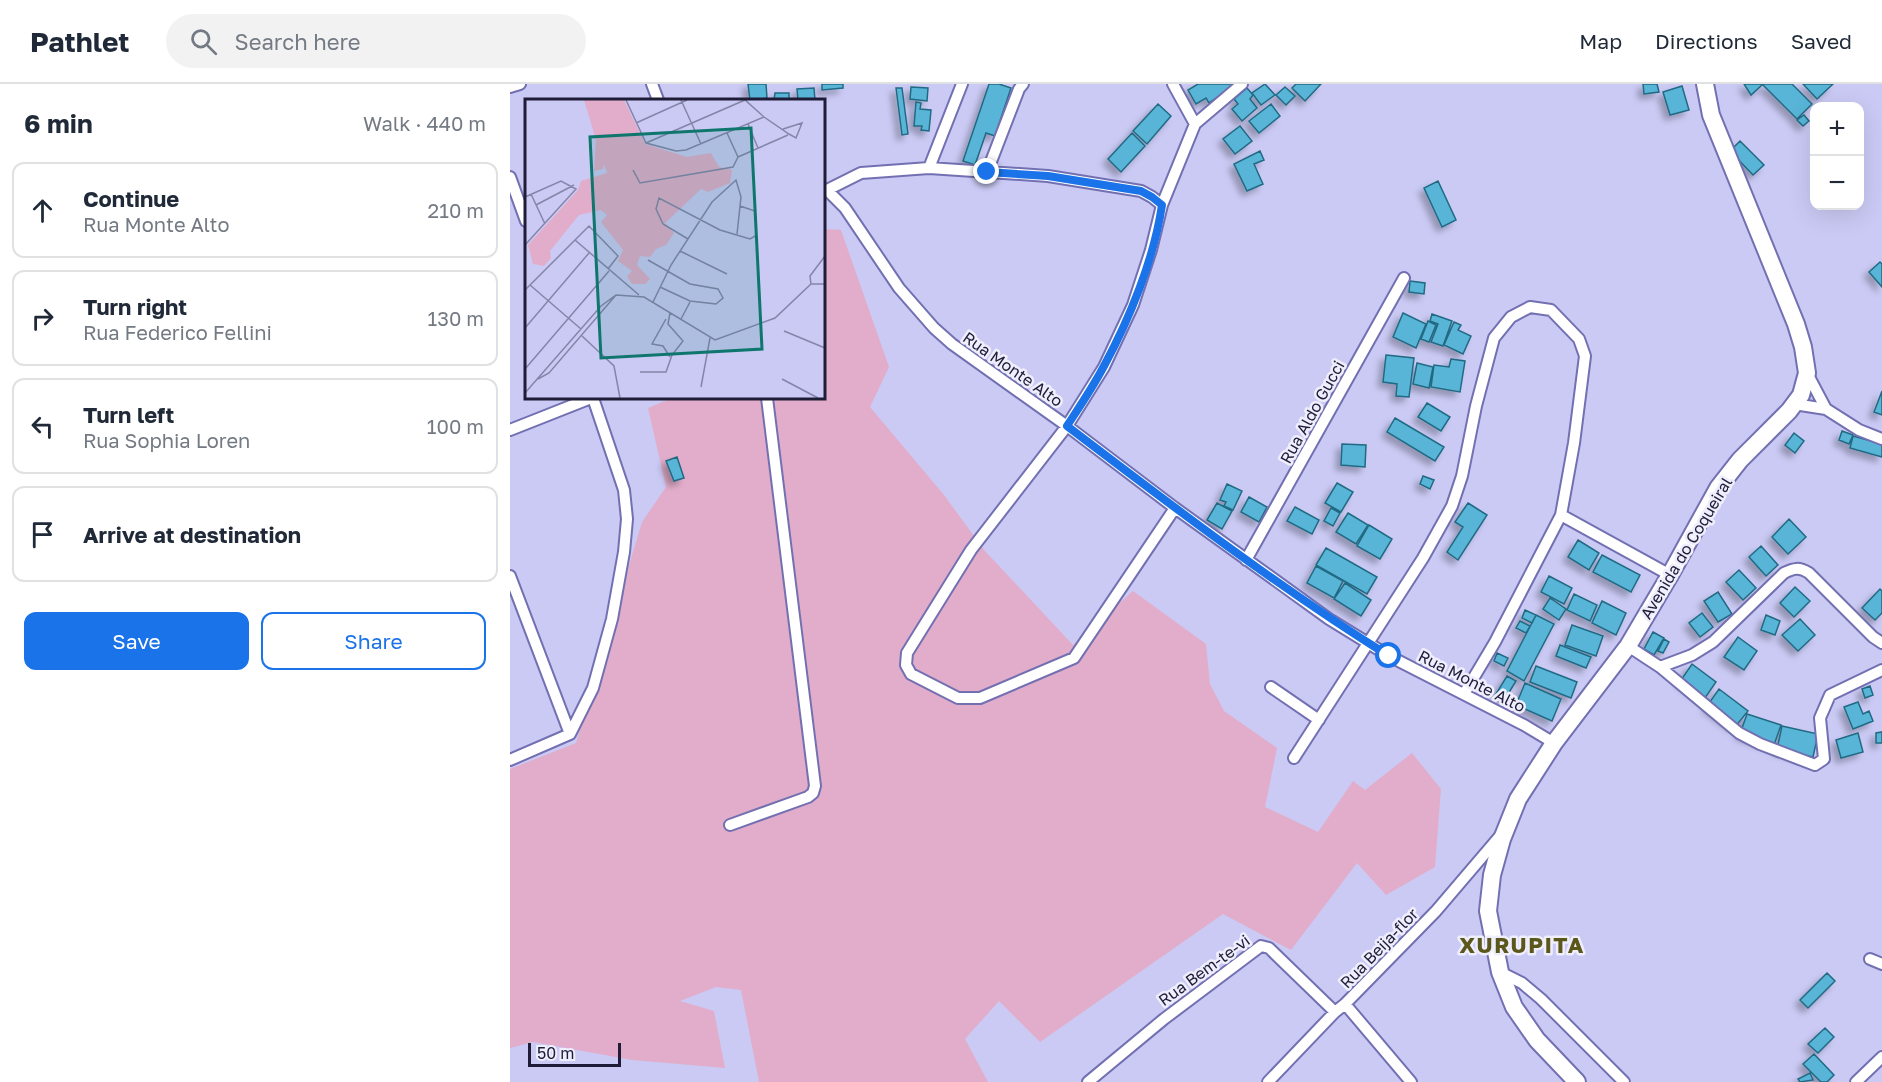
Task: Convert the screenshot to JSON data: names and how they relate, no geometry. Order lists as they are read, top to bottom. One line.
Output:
{"streets":{"main road":["Avenida do Coqueiral"],"street":["Rua Monte Alto","Rua Aldo Gucci","Rua Beija-flor","Rua Bem-te-vi"]},"crossings":[["Rua Monte Alto","Rua Aldo Gucci"],["Rua Monte Alto","Avenida do Coqueiral"],["Avenida do Coqueiral","Rua Beija-flor"],["Rua Beija-flor","Rua Bem-te-vi"]],"districts":["XURUPITA"],"scale_bar":"50 m","page":{"header":"Pathlet","search":"Search here","nav":["Map","Directions","Saved"],"heading":["6 min","Walk · 440 m"],"map_buttons":["+","−"],"list":[["Continue","Rua Monte Alto","210 m"],["Turn right","Rua Federico Fellini","130 m"],["Turn left","Rua Sophia Loren","100 m"],"Arrive at destination"],"buttons":["Save","Share"],"scale":"50 m"}}
